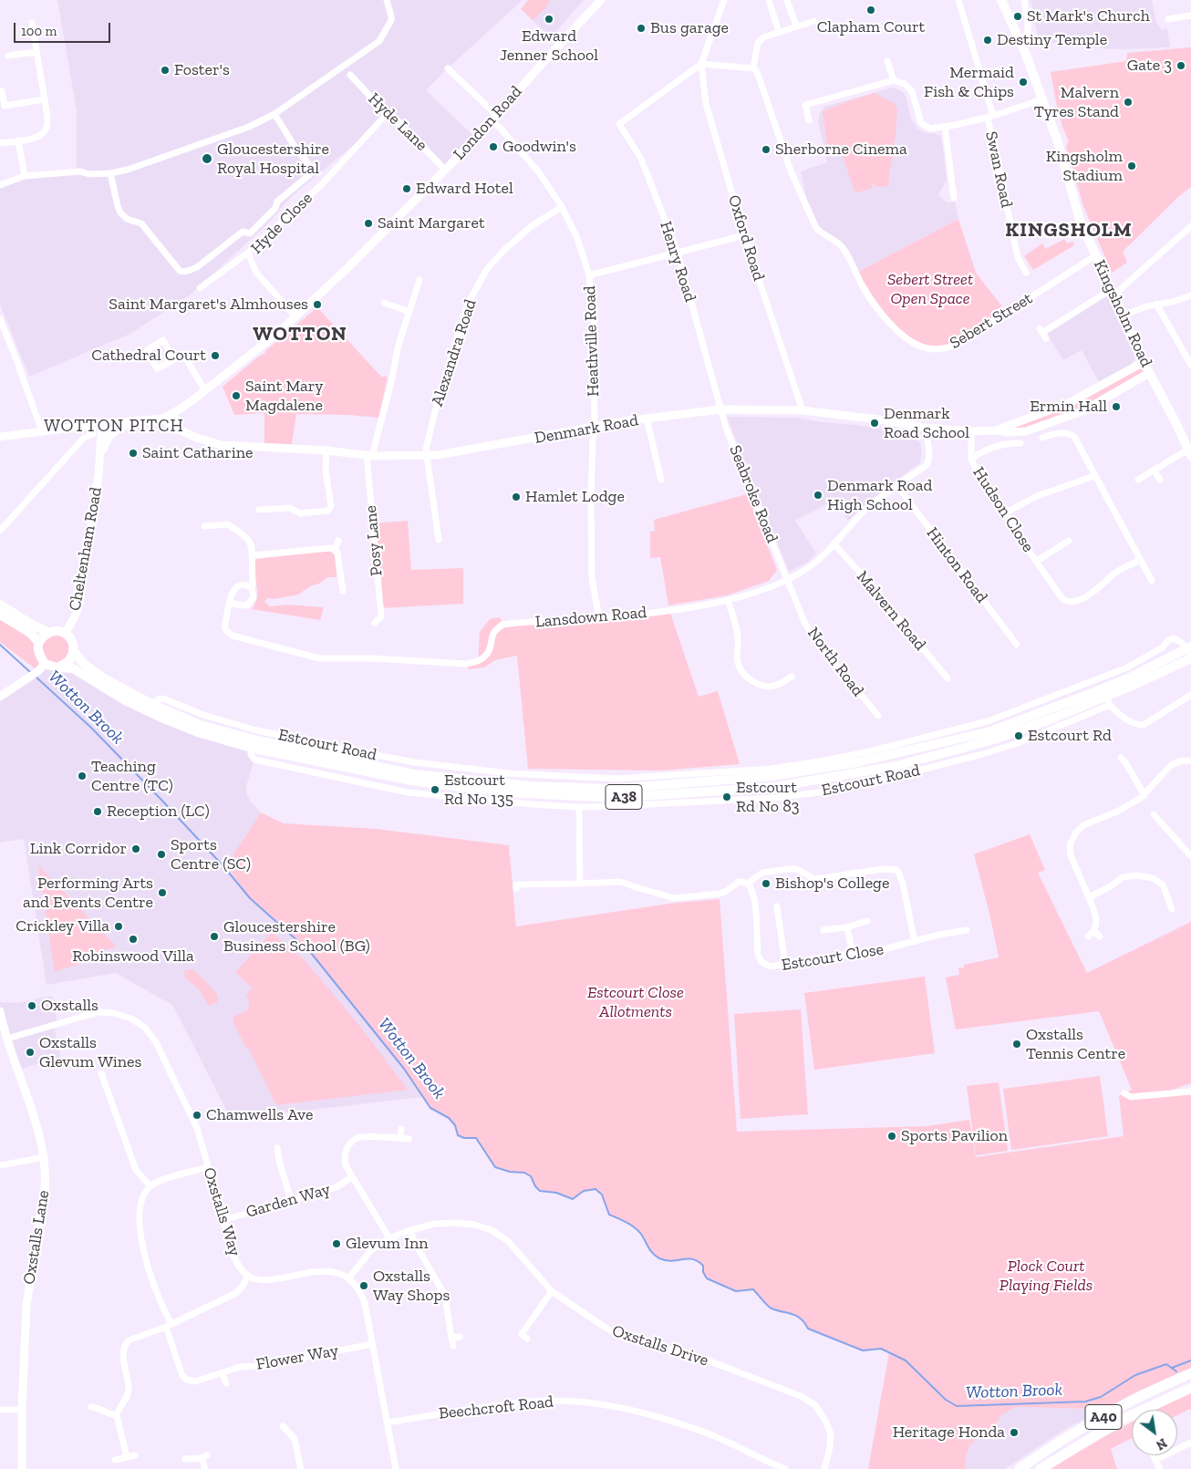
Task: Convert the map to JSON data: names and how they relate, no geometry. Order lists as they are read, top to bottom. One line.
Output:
{"streets":{"highway":["A40"],"main road":["Kingsholm Road","Estcourt Road","A38"],"street":["Hyde Lane","London Road","Swan Road","Hyde Close","Oxford Road","Henry Road","Sebert Street","Heathville Road","Alexandra Road","Denmark Road","Seabroke Road","Hudson Close","Posy Lane","Cheltenham Road","Hinton Road","Malvern Road","Lansdown Road","North Road","Estcourt Close","Garden Way","Oxstalls Way","Oxstalls Lane","Oxstalls Drive","Flower Way","Beechcroft Road"]},"crossings":[["Hyde Lane","London Road"],["Hyde Lane","Hyde Close"],["London Road","Hyde Close"],["London Road","Heathville Road"],["London Road","Denmark Road"],["London Road","Cheltenham Road"],["Oxford Road","Henry Road"],["Oxford Road","Denmark Road"],["Henry Road","Denmark Road"],["Henry Road","Seabroke Road"],["Kingsholm Road","Sebert Street"],["Kingsholm Road","Denmark Road"],["Heathville Road","Alexandra Road"],["Heathville Road","Denmark Road"],["Heathville Road","Lansdown Road"],["Alexandra Road","Denmark Road"],["Denmark Road","Seabroke Road"],["Denmark Road","Hudson Close"],["Denmark Road","Posy Lane"],["Denmark Road","Lansdown Road"],["Seabroke Road","Lansdown Road"],["Seabroke Road","North Road"],["Cheltenham Road","Estcourt Road"],["Cheltenham Road","A38"],["Hinton Road","Lansdown Road"],["Malvern Road","Lansdown Road"],["Lansdown Road","North Road"],["Estcourt Road","A38"],["Garden Way","Oxstalls Way"],["Oxstalls Way","Oxstalls Lane"],["Oxstalls Way","Oxstalls Drive"]],"districts":["KINGSHOLM","WOTTON","WOTTON PITCH"],"water":["Wotton Brook"],"parks":["Sebert Street Open Space","Estcourt Close Allotments","Plock Court Playing Fields"],"places":["Clapham Court","St Mark's Church","Edward Jenner School","Bus garage","Destiny Temple","Gate 3","Foster's","Mermaid Fish & Chips","Malvern Tyres Stand","Goodwin's","Sherborne Cinema","Gloucestershire Royal Hospital","Kingsholm Stadium","Edward Hotel","Saint Margaret","Saint Margaret's Almhouses","Cathedral Court","Saint Mary Magdalene","Ermin Hall","Denmark Road School","Saint Catharine","Denmark Road High School","Hamlet Lodge","Estcourt Rd","Teaching Centre (TC)","Estcourt Rd No 135","Estcourt Rd No 83","Reception (LC)","Link Corridor","Sports Centre (SC)","Bishop's College","Performing Arts and Events Centre","Crickley Villa","Gloucestershire Business School (BG)","Robinswood Villa","Oxstalls","Oxstalls Tennis Centre","Oxstalls Glevum Wines","Chamwells Ave","Sports Pavilion","Glevum Inn","Oxstalls Way Shops","Heritage Honda"],"scale_bar":"100 m","north":"bottom right"}
